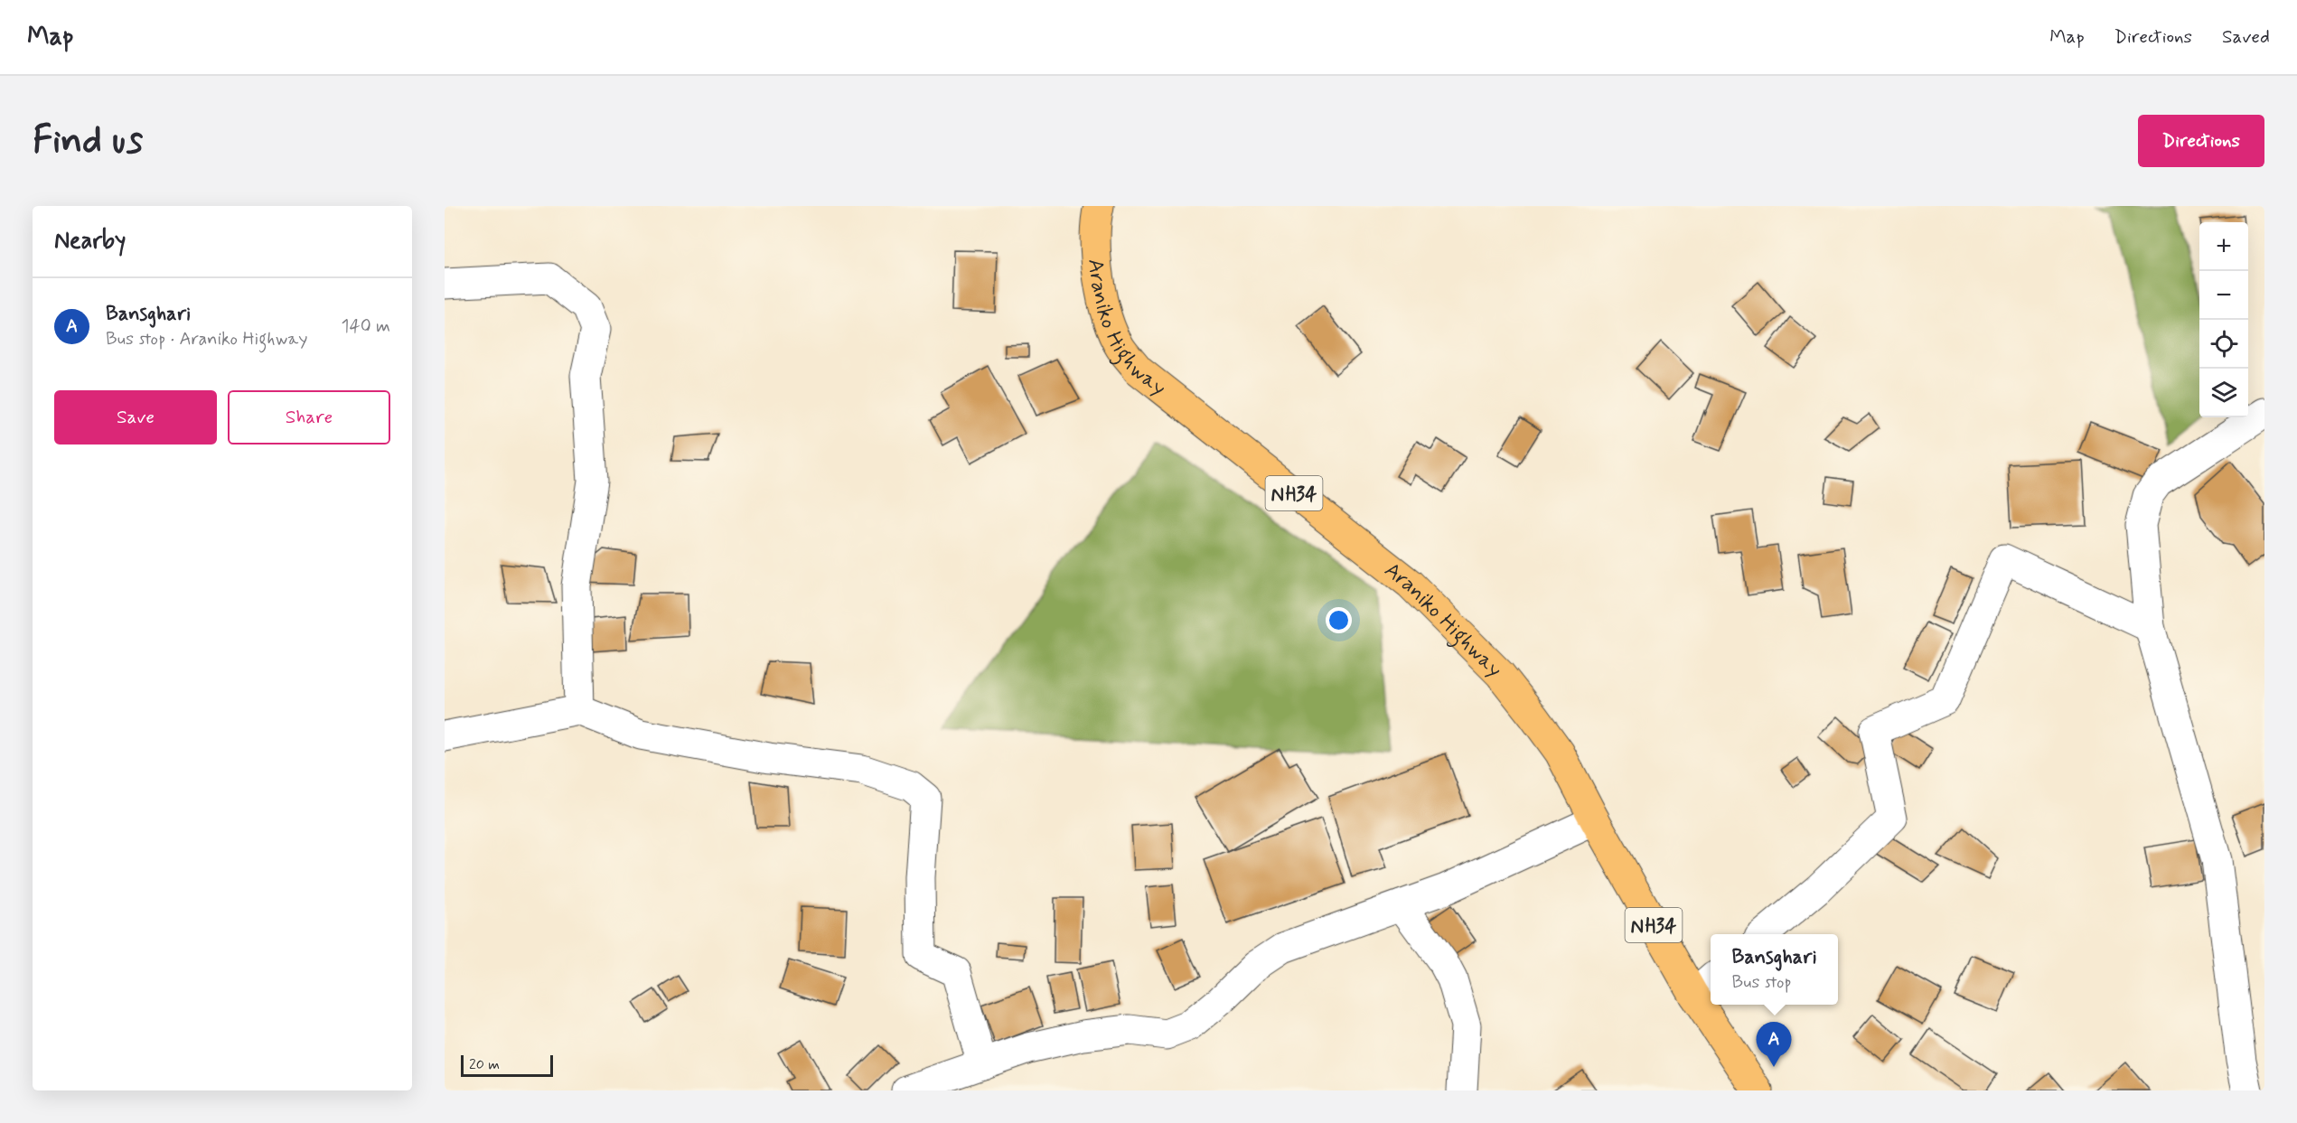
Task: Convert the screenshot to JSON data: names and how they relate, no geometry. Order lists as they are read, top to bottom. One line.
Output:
{"streets":{"highway":["Araniko Highway","NH34"]},"scale_bar":"20 m","page":{"header":"Map","nav":["Map","Directions","Saved"],"buttons":["Directions",["Save","Share"]],"title":"Find us","heading":"Nearby","map_buttons":["+","−"],"list":[{"mark":"A","name":"Bansghari","note":"Bus stop · Araniko Highway","value":"140 m"}],"popup":["Bansghari","Bus stop"],"pins":"A","scale":"20 m"}}
